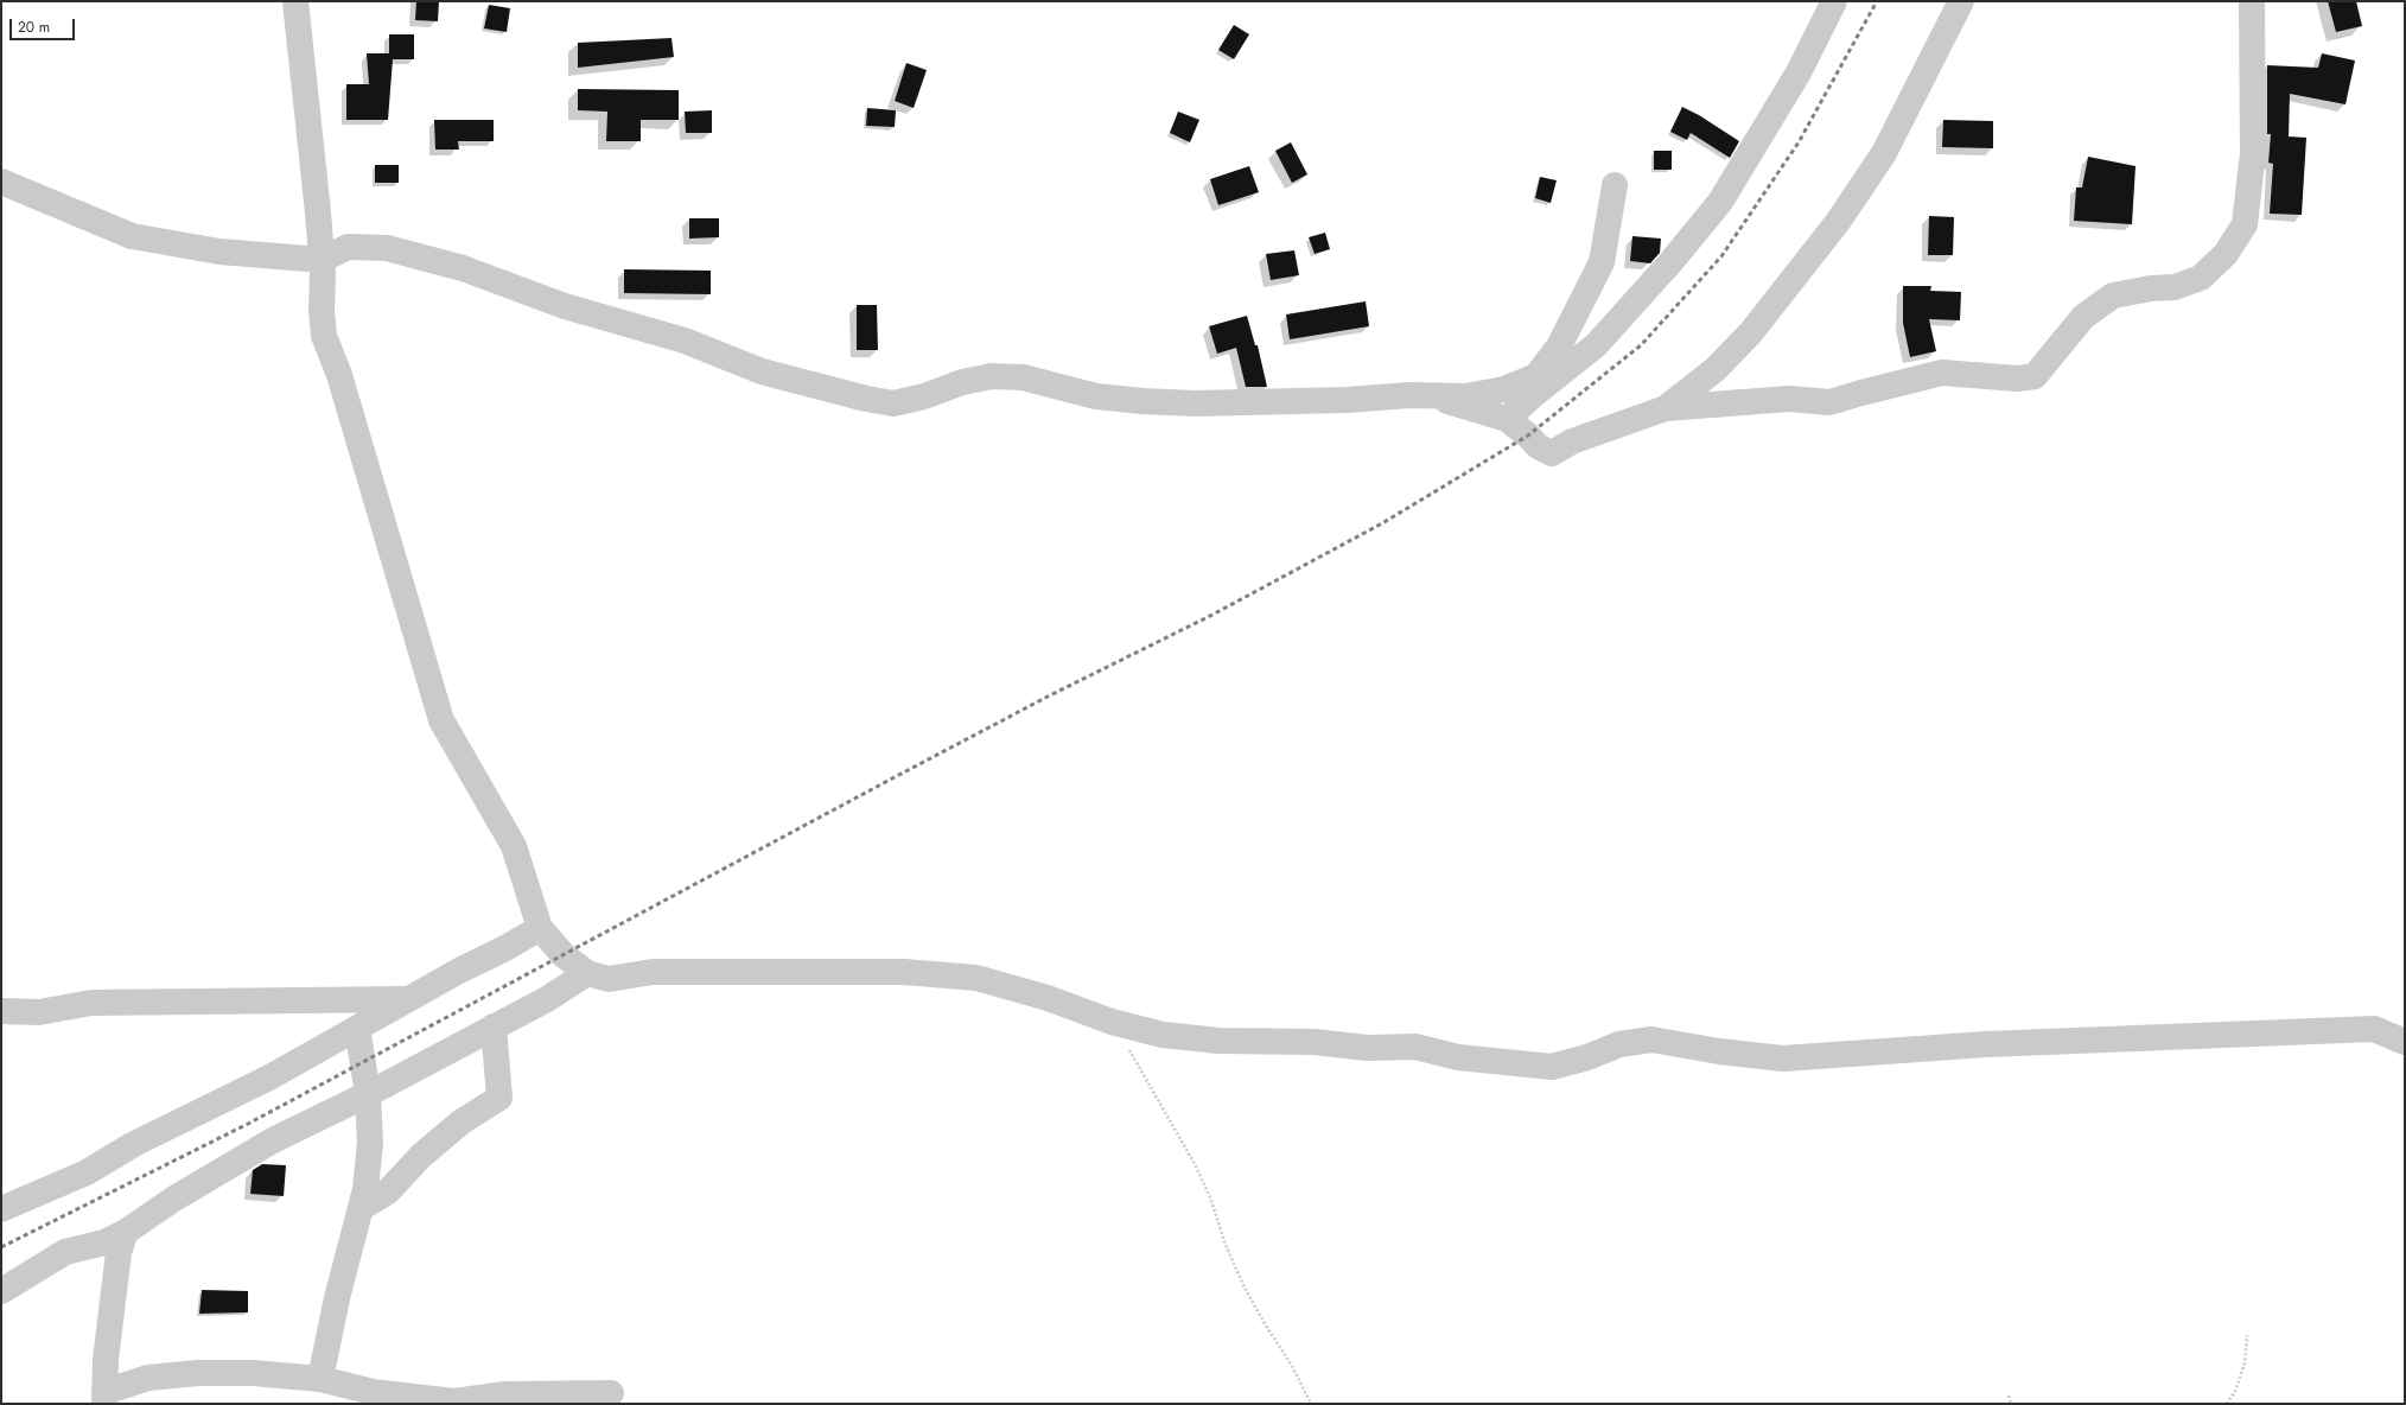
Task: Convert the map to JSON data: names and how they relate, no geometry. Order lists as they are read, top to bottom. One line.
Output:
{"scale_bar":"20 m"}
